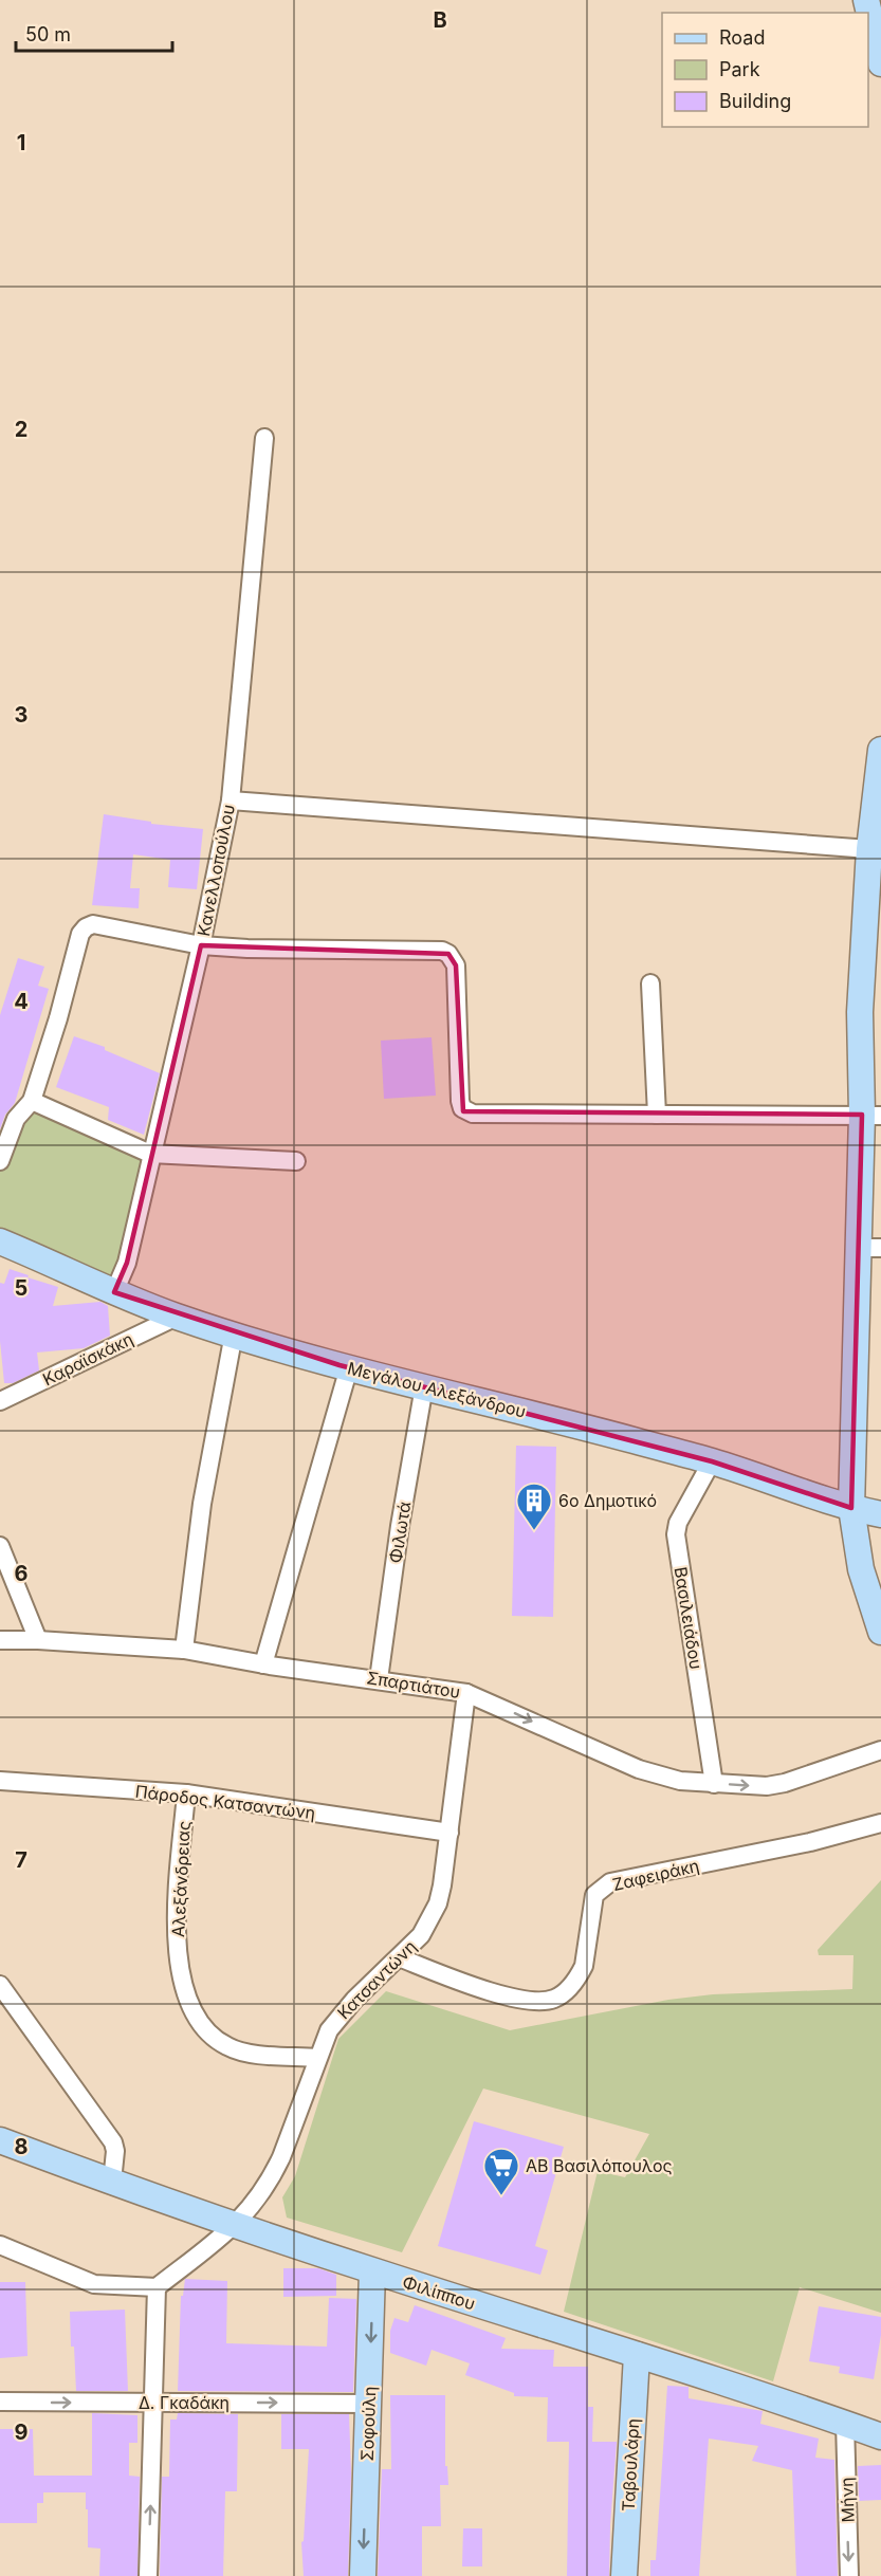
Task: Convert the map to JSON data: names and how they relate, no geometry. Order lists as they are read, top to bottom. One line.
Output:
{"streets":{"street":["Κανελλοπούλου","Καραϊσκάκη","Μεγάλου Αλεξάνδρου","Φιλωτά","Βασιλειάδου","Σπαρτιάτου","Πάροδος Κατσαντώνη","Ζαφειράκη","Αλεξάνδρειας","Κατσαντώνη","Φιλίππου","Δ. Γκαδάκη","Σοφούλη","Ταβουλάρη","Μήνη"]},"crossings":[["Κανελλοπούλου","Μεγάλου Αλεξάνδρου"],["Καραϊσκάκη","Μεγάλου Αλεξάνδρου"],["Μεγάλου Αλεξάνδρου","Φιλωτά"],["Μεγάλου Αλεξάνδρου","Βασιλειάδου"],["Φιλωτά","Σπαρτιάτου"],["Βασιλειάδου","Σπαρτιάτου"],["Σπαρτιάτου","Κατσαντώνη"],["Πάροδος Κατσαντώνη","Αλεξάνδρειας"],["Πάροδος Κατσαντώνη","Κατσαντώνη"],["Ζαφειράκη","Κατσαντώνη"],["Αλεξάνδρειας","Κατσαντώνη"],["Κατσαντώνη","Φιλίππου"],["Φιλίππου","Σοφούλη"],["Φιλίππου","Ταβουλάρη"],["Φιλίππου","Μήνη"],["Δ. Γκαδάκη","Σοφούλη"]],"one_way":["Σπαρτιάτου","Μήνη"],"places":{"building":["6ο Δημοτικό"],"supermarket":["ΑΒ Βασιλόπουλος"]},"legend":["Road","Park","Building"],"scale_bar":"50 m","grid":{"columns":["B"],"rows":["1","2","3","4","5","6","7","8","9"]}}
